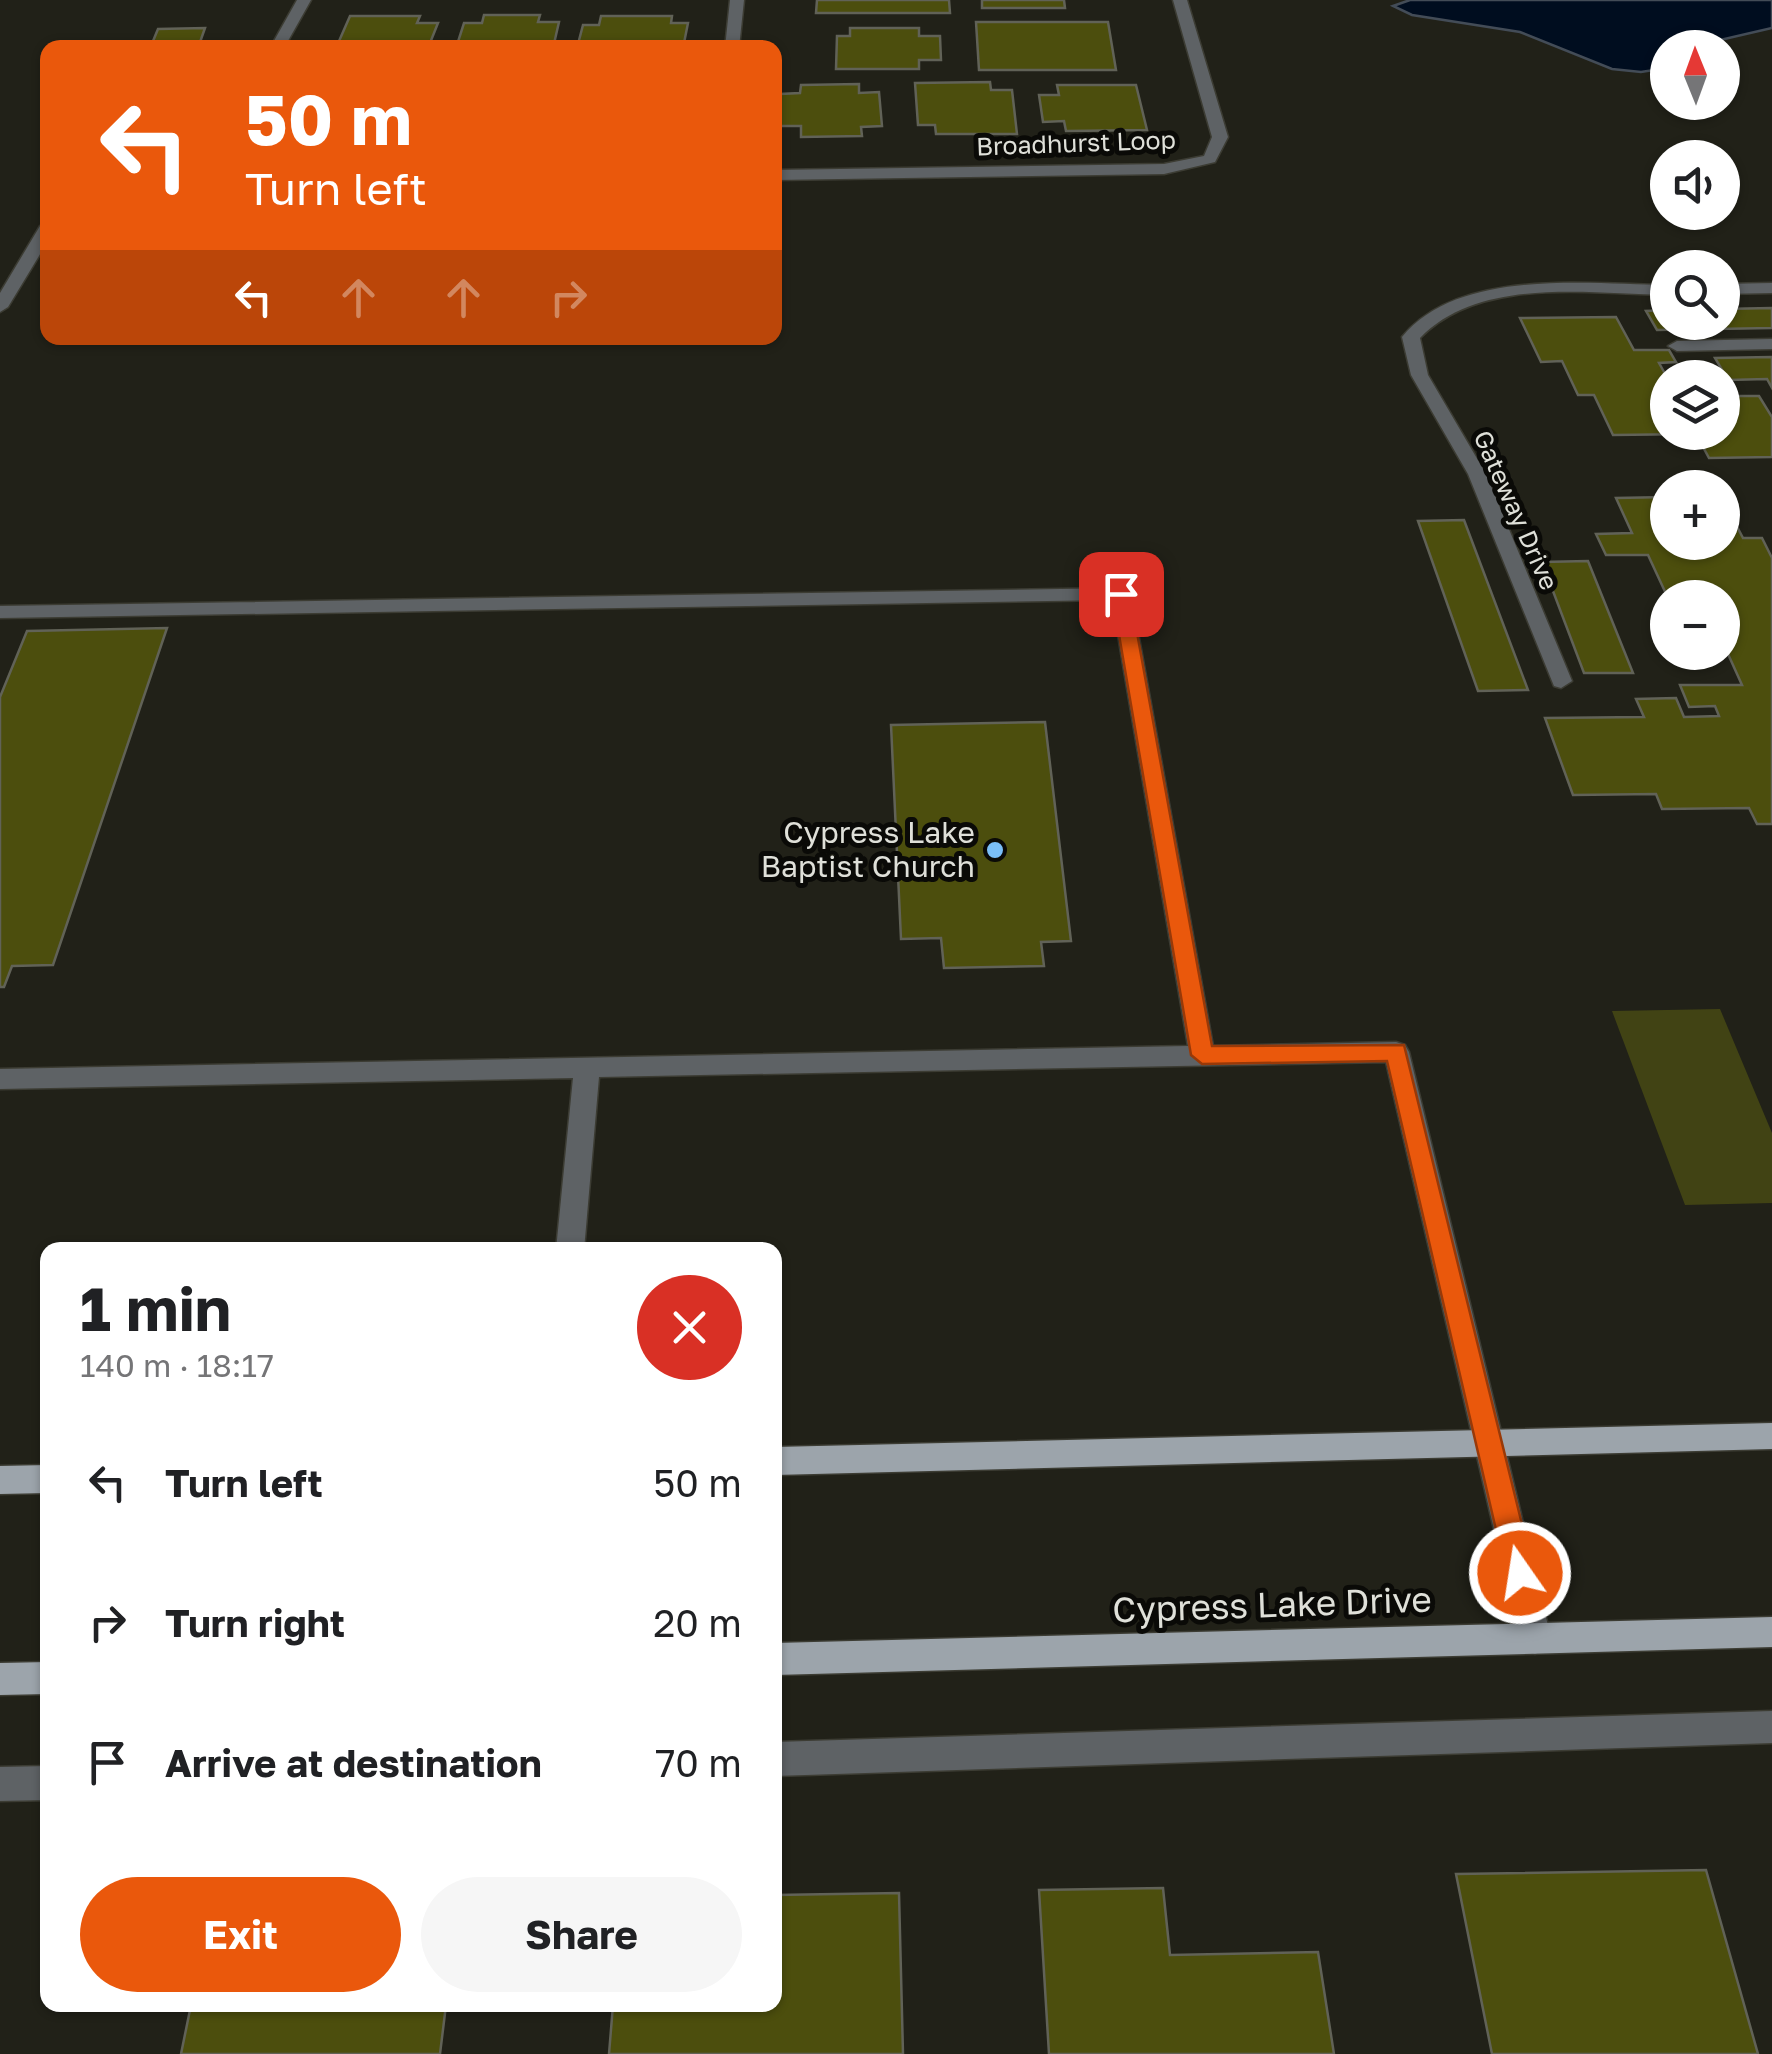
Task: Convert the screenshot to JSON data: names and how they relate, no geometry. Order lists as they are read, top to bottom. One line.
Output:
{"streets":{"main road":["Cypress Lake Drive"],"street":["Broadhurst Loop","Gateway Drive"]},"places":["Cypress Lake Baptist Church"],"north":"top","page":{"map_buttons":["+","−"],"turn":["50 m","Turn left"],"heading":["1 min","140 m · 18:17"],"list":[{"name":"Turn left","value":"50 m"},{"name":"Turn right","value":"20 m"},{"name":"Arrive at destination","value":"70 m"}],"buttons":["Exit","Share"]}}
